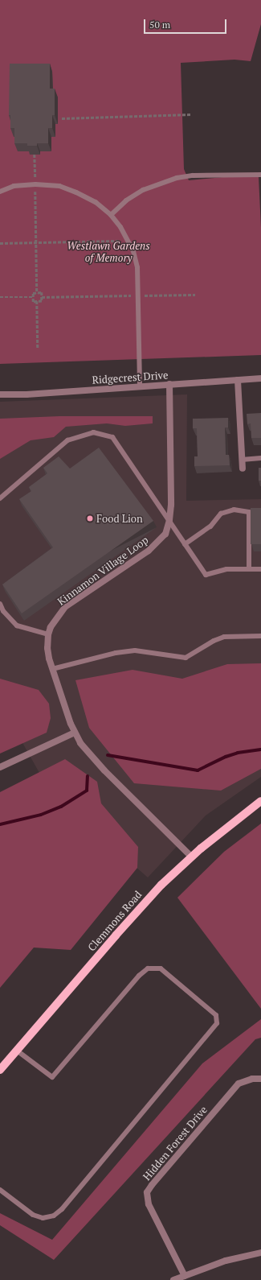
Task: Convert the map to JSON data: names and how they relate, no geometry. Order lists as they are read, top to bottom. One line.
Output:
{"streets":{"main road":["Clemmons Road"],"street":["Ridgecrest Drive","Kinnamon Village Loop","Hidden Forest Drive"]},"crossings":[["Ridgecrest Drive","Kinnamon Village Loop"],["Kinnamon Village Loop","Clemmons Road"]],"parks":["Westlawn Gardens of Memory"],"places":["Food Lion"],"scale_bar":"50 m"}
